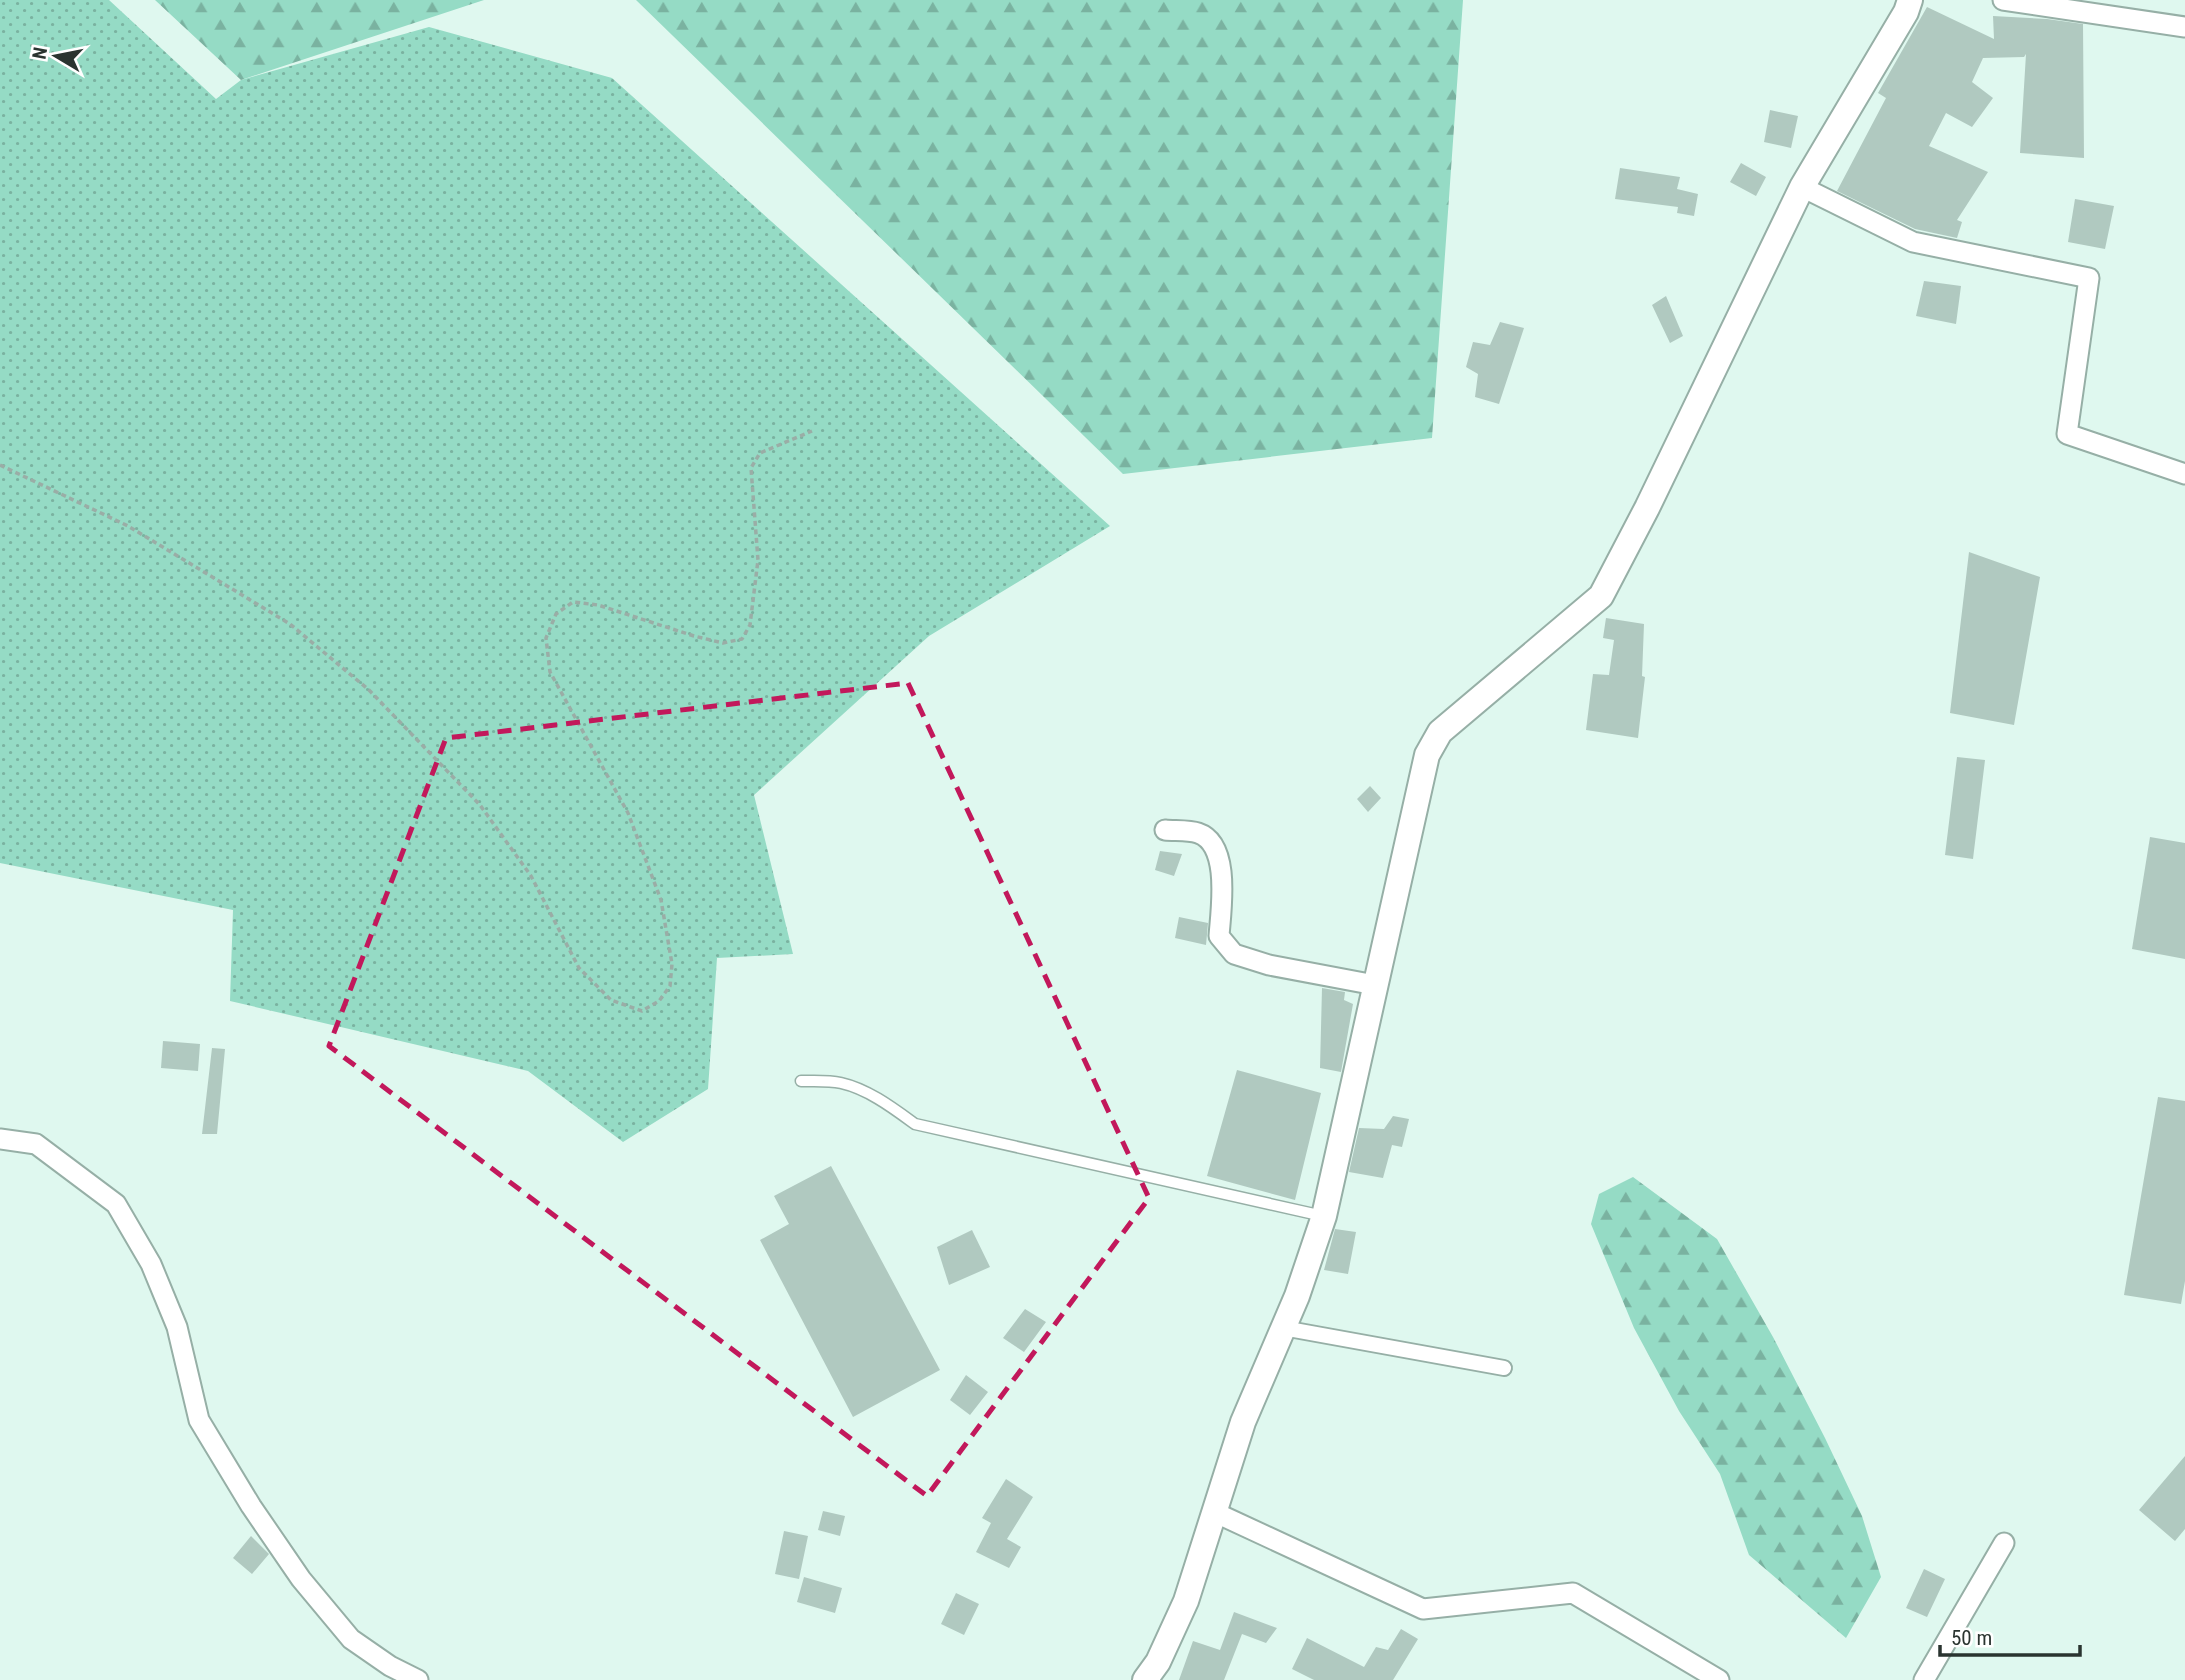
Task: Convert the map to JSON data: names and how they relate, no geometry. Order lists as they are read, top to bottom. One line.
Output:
{"scale_bar":"50 m","north":"left"}
